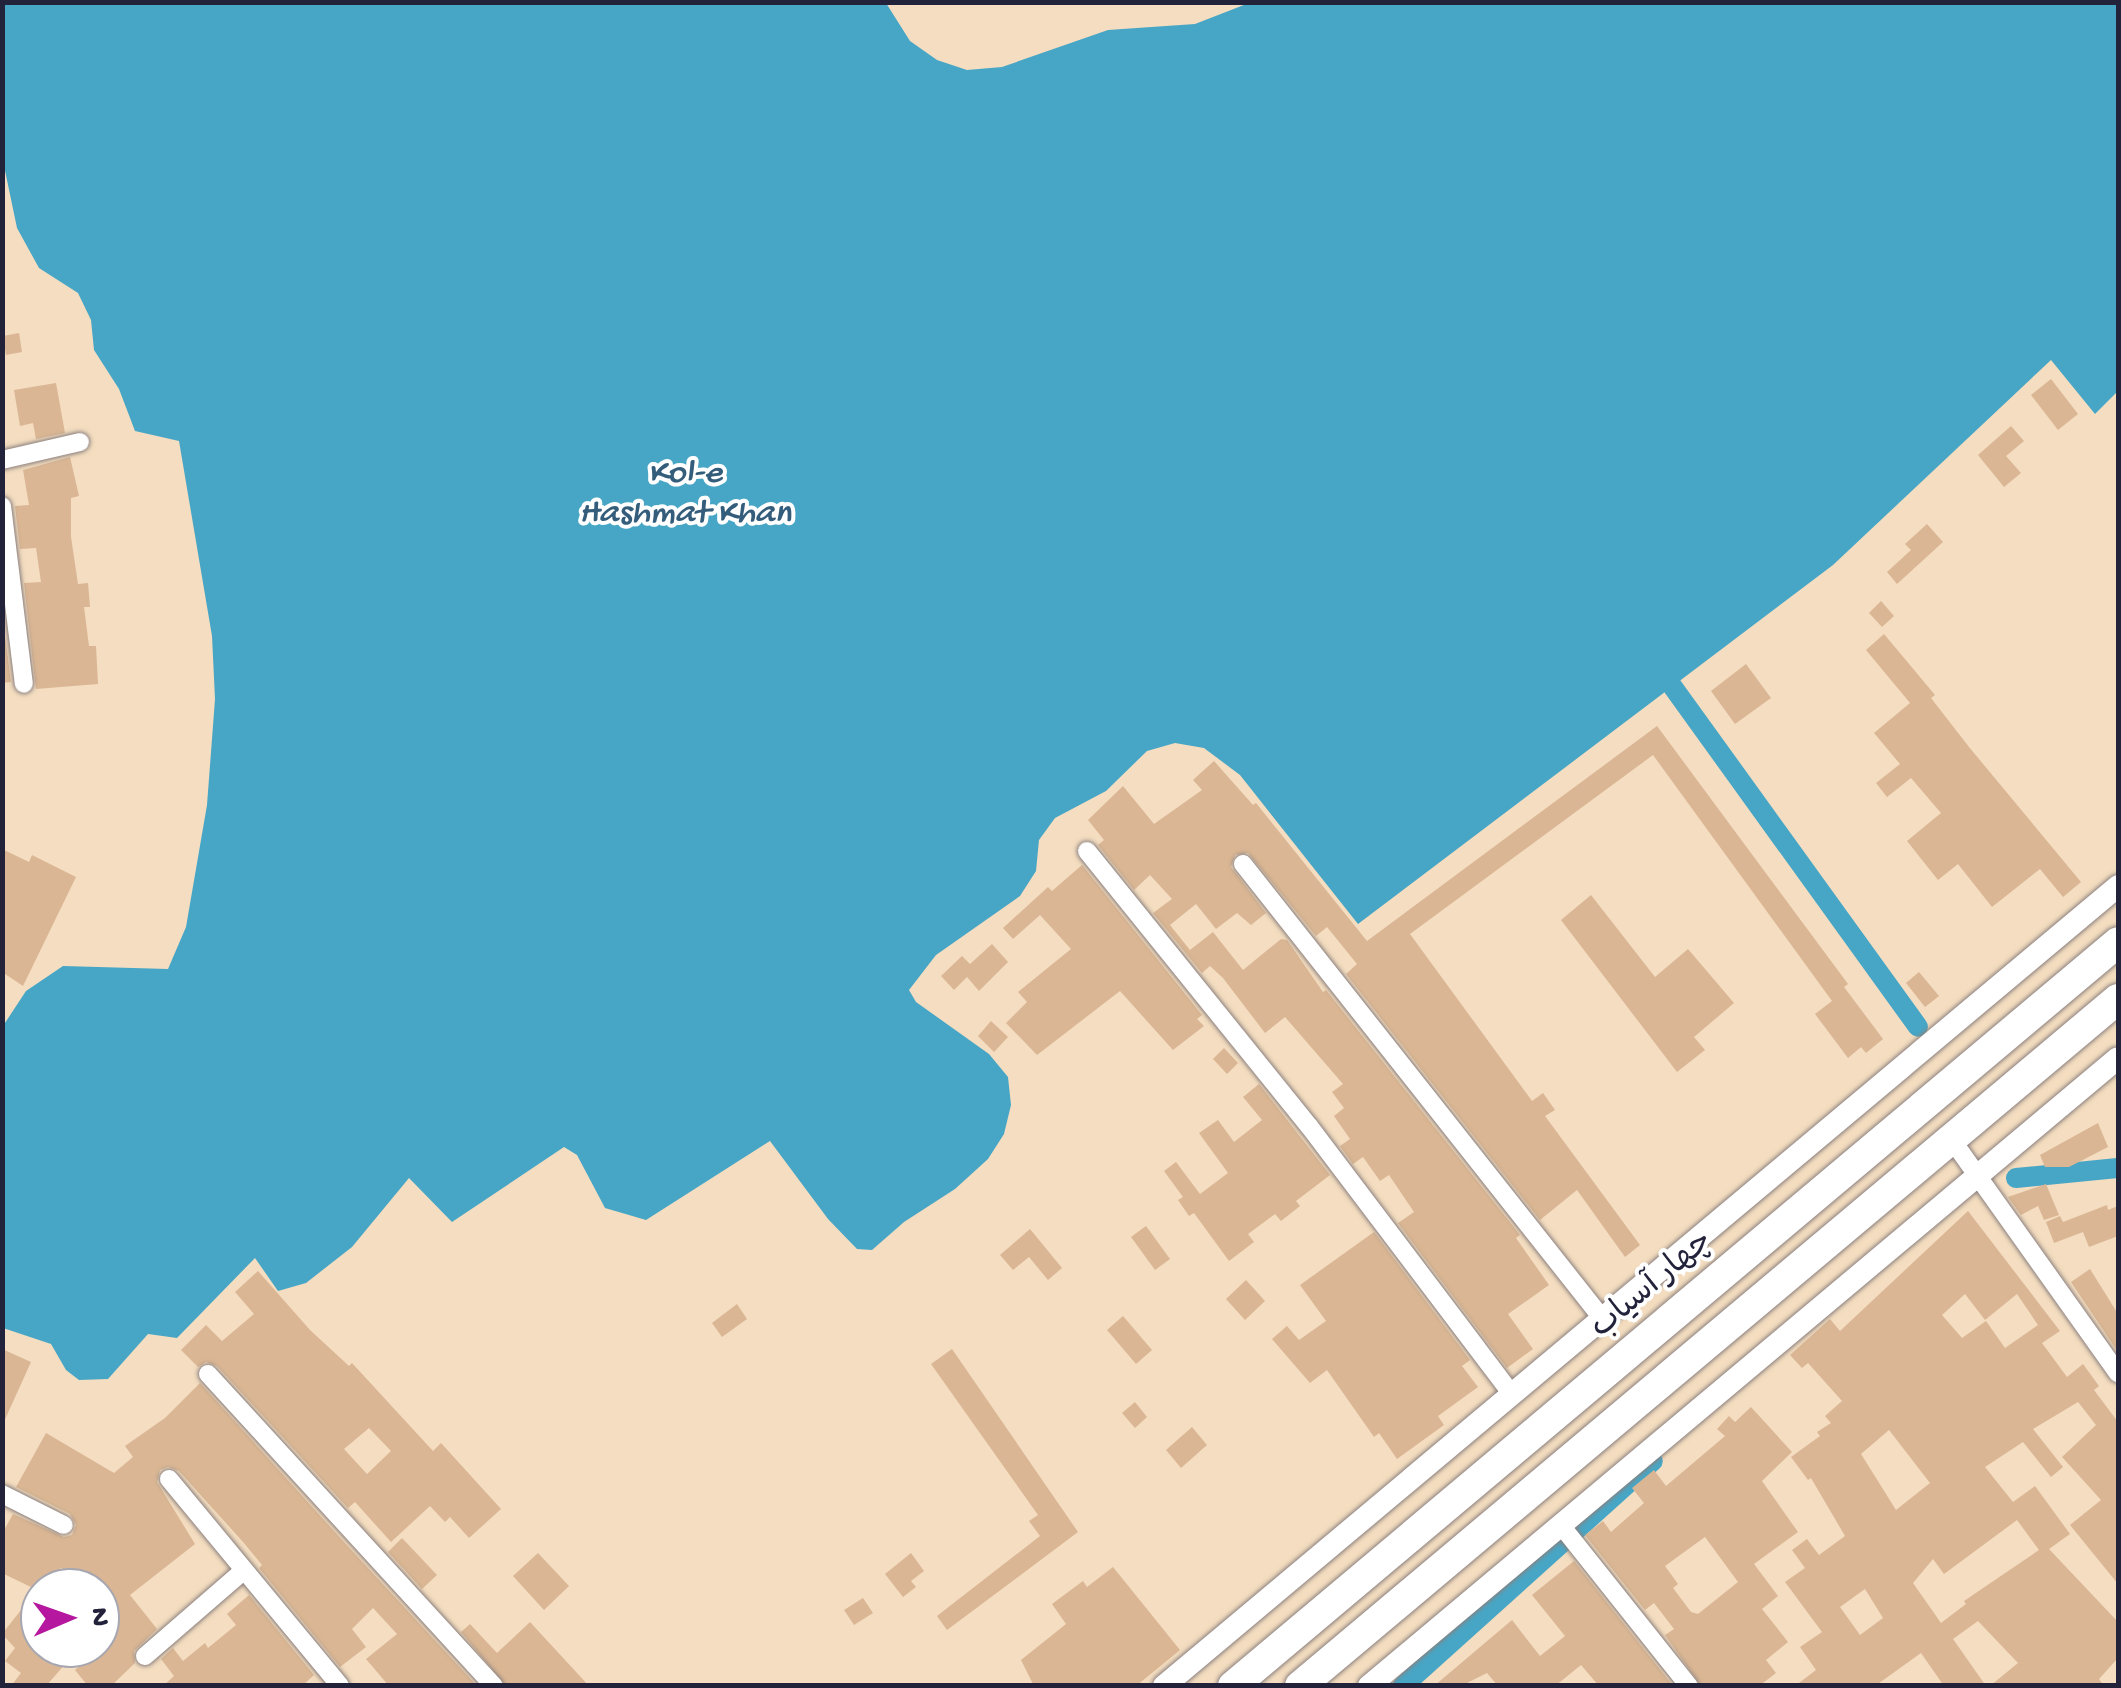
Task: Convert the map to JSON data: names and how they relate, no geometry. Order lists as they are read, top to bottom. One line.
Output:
{"streets":{"highway":["چهار آسیاب"]},"water":["Kol-e Hashmat Khan"],"north":"right"}
